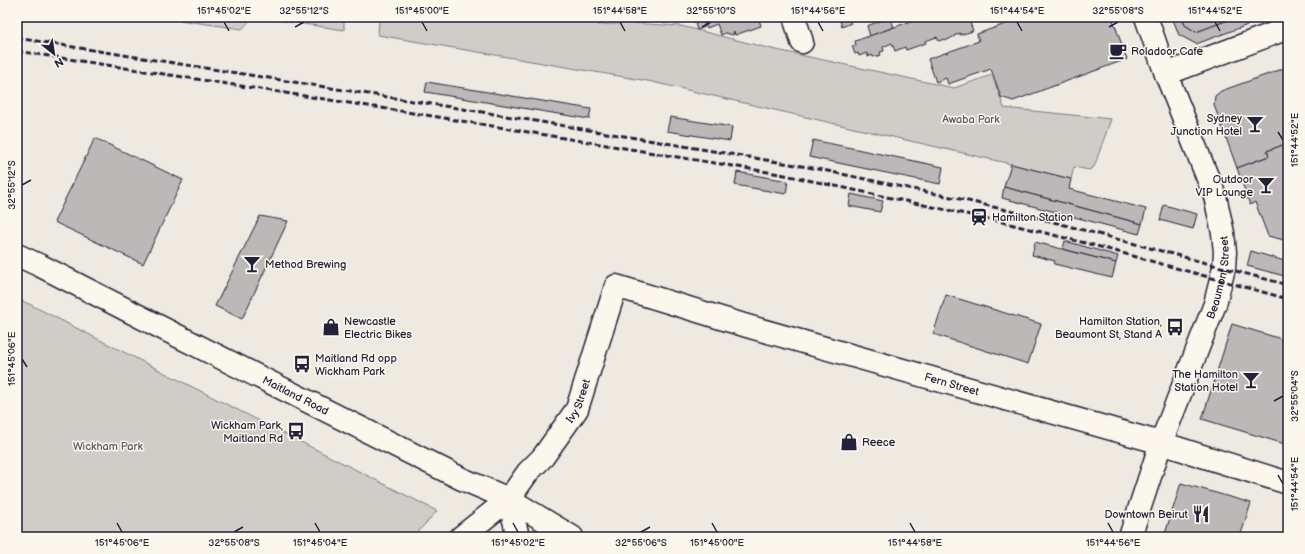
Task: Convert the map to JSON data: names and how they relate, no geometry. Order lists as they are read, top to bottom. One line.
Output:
{"streets":{"main road":["Beaumont Street","Fern Street","Maitland Road","Ivy Street"]},"crossings":[["Beaumont Street","Fern Street"],["Fern Street","Ivy Street"],["Maitland Road","Ivy Street"]],"parks":["Awaba Park","Wickham Park"],"places":{"cafe":["Roladoor Cafe"],"bar":["Sydney Junction Hotel","Outdoor VIP Lounge","Method Brewing","The Hamilton Station Hotel"],"station":["Hamilton Station"],"shop":["Newcastle Electric Bikes","Reece"],"bus stop":["Hamilton Station, Beaumont St, Stand A","Maitland Rd opp Wickham Park","Wickham Park, Maitland Rd"],"restaurant":["Downtown Beirut"]},"north":"bottom right","coordinates":["151°45'02\"E","32°55'12\"S","151°45'00\"E","151°44'58\"E","32°55'10\"S","151°44'56\"E","151°44'54\"E","32°55'08\"S","151°44'52\"E","151°45'06\"E","32°55'04\"S","151°45'04\"E","32°55'06\"S"]}
